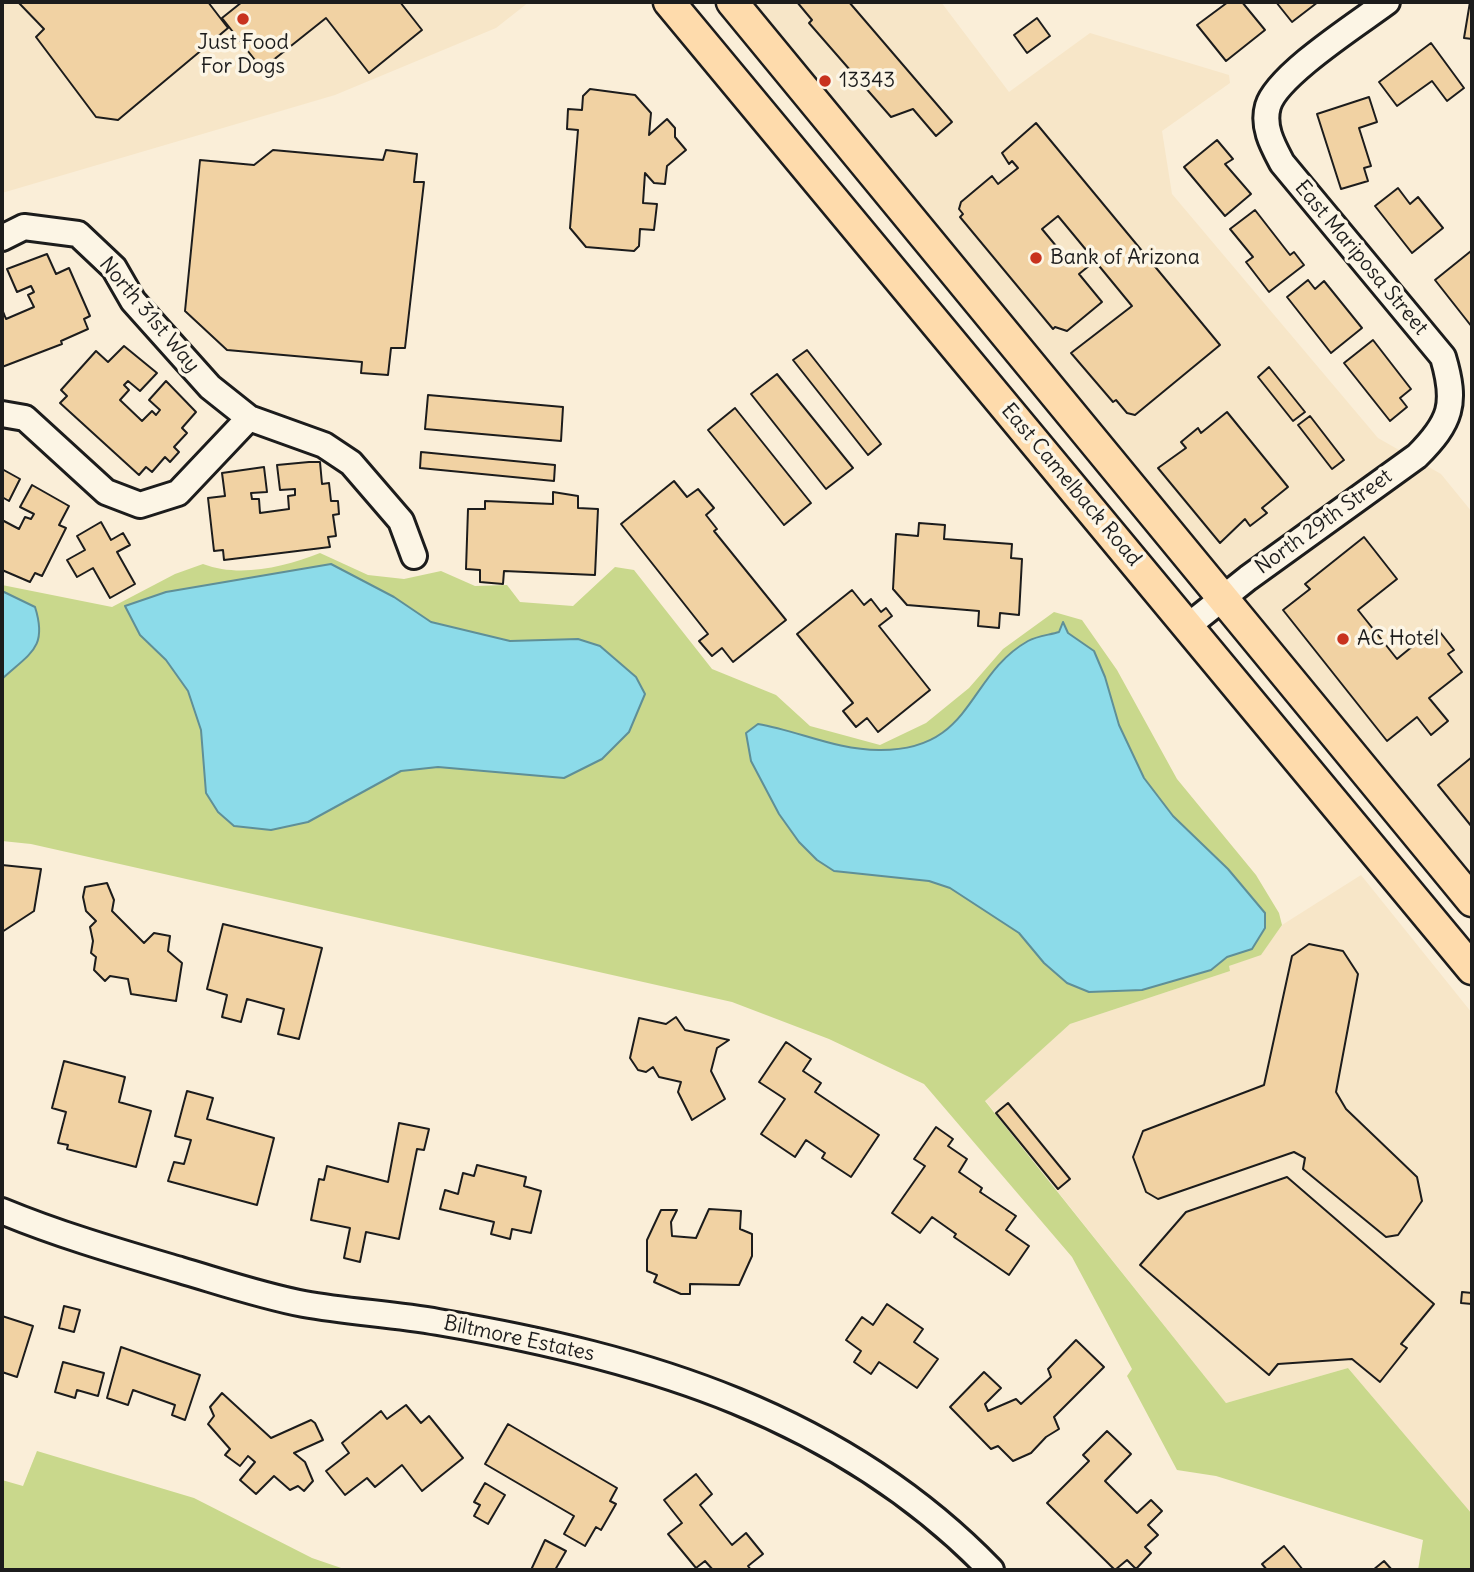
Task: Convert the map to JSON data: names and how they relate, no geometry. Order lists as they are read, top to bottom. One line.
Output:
{"streets":{"main road":["East Camelback Road"],"street":["East Mariposa Street","North 31st Way","North 29th Street","Biltmore Estates"]},"crossings":[["East Mariposa Street","North 29th Street"],["East Camelback Road","North 29th Street"]],"places":["Just Food For Dogs","13343","Bank of Arizona","AC Hotel"]}
